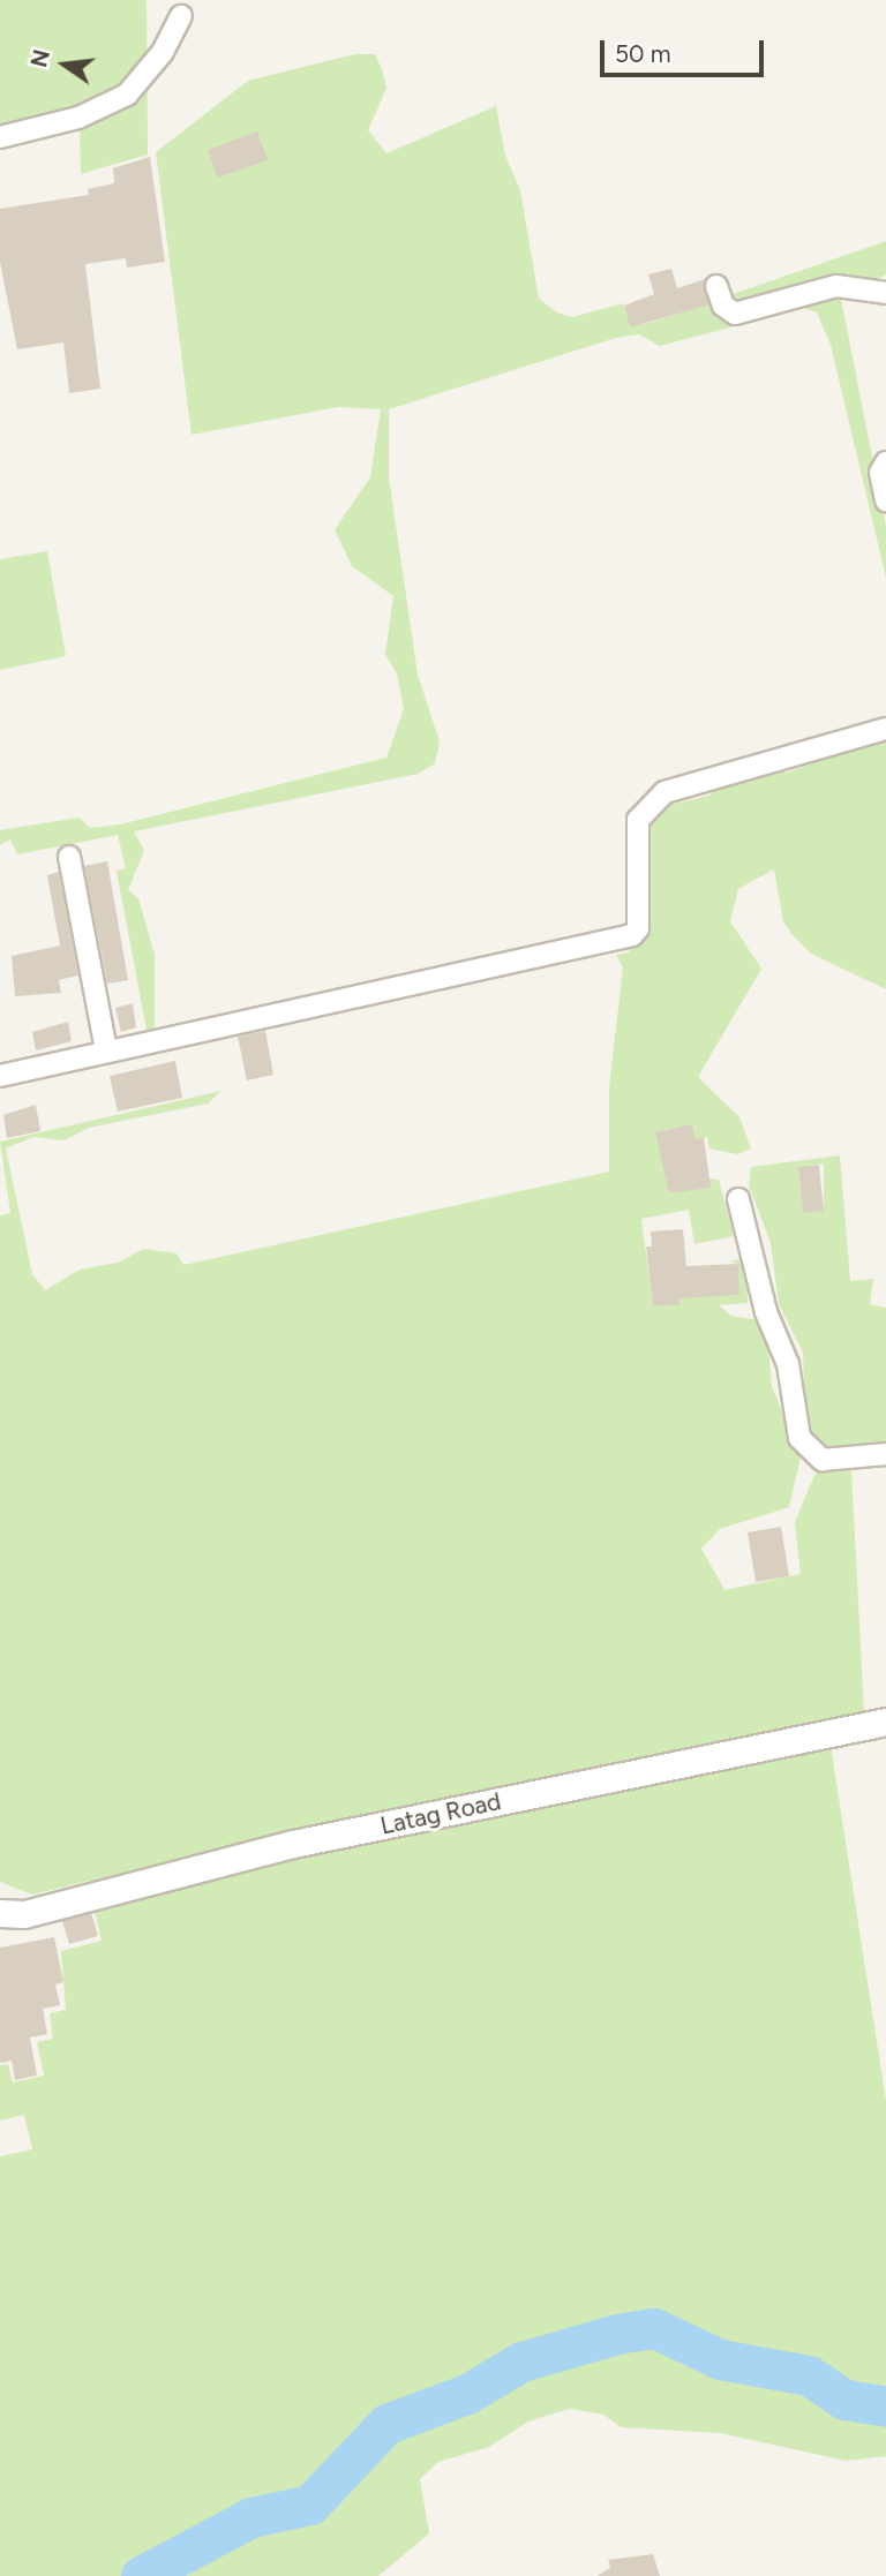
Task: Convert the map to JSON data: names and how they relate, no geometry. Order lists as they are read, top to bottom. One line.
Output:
{"streets":{"street":["Latag Road"]},"scale_bar":"50 m","north":"left"}
